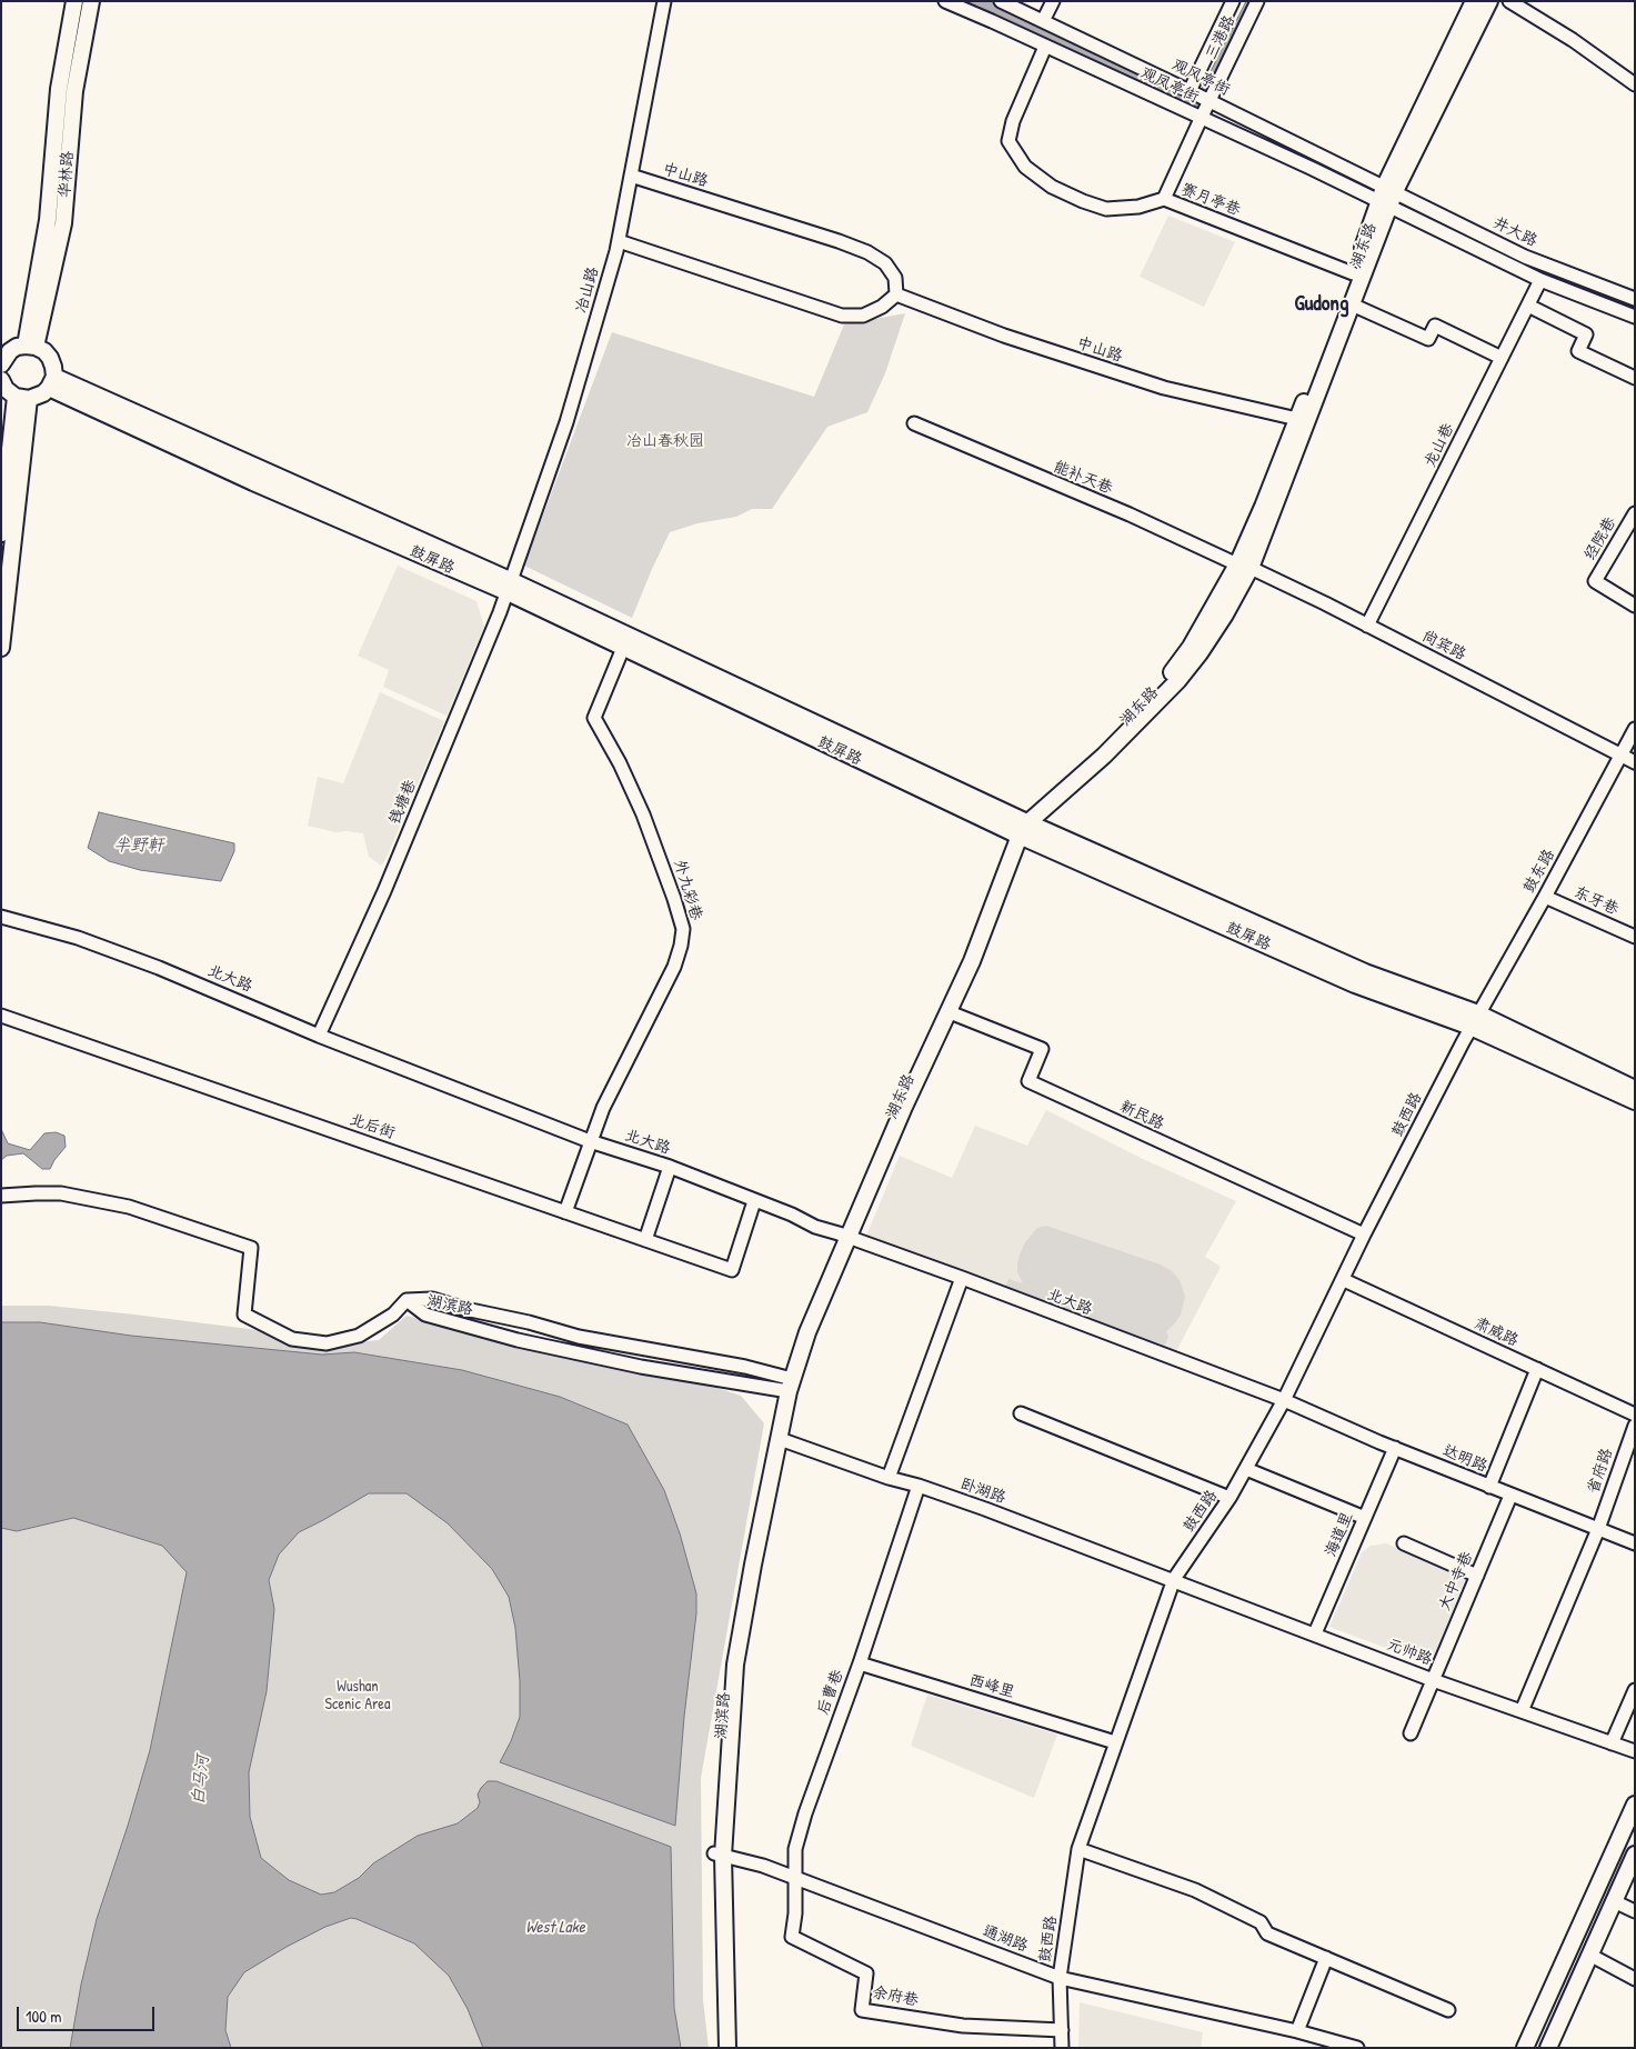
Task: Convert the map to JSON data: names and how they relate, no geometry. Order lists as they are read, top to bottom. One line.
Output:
{"streets":{"main road":["华林路","湖东路","鼓屏路","湖滨路"],"street":["三港路","观风亭街","观凤亭街","中山路","赛月亭巷","井大路","冶山路","龙山巷","能补天巷","经院巷","尚宾路","钱塘巷","鼓东路","外九彩巷","东牙巷","北大路","鼓西路","新民路","北后街","肃威路","达明路","省府路","卧湖路","海道里","大中寺巷","元帅路","西峰里","后曹巷","通湖路","余府巷"]},"crossings":[["三港路","观风亭街"],["三港路","观凤亭街"],["三港路","赛月亭巷"],["观风亭街","观凤亭街"],["观风亭街","井大路"],["观风亭街","湖东路"],["观凤亭街","赛月亭巷"],["观凤亭街","井大路"],["观凤亭街","湖东路"],["中山路","湖东路"],["中山路","冶山路"],["赛月亭巷","湖东路"],["井大路","湖东路"],["湖东路","能补天巷"],["湖东路","鼓屏路"],["湖东路","尚宾路"],["湖东路","北大路"],["湖东路","新民路"],["湖东路","湖滨路"],["冶山路","鼓屏路"],["冶山路","钱塘巷"],["龙山巷","尚宾路"],["能补天巷","尚宾路"],["鼓屏路","钱塘巷"],["鼓屏路","鼓东路"],["鼓屏路","外九彩巷"],["鼓屏路","鼓西路"],["尚宾路","鼓东路"],["钱塘巷","北大路"],["鼓东路","东牙巷"],["鼓东路","鼓西路"],["外九彩巷","北大路"],["外九彩巷","北后街"],["北大路","鼓西路"],["北大路","北后街"],["北大路","达明路"],["鼓西路","新民路"],["鼓西路","肃威路"],["鼓西路","达明路"],["鼓西路","卧湖路"],["鼓西路","元帅路"],["鼓西路","西峰里"],["鼓西路","通湖路"],["鼓西路","余府巷"],["湖滨路","卧湖路"],["湖滨路","通湖路"],["达明路","省府路"],["达明路","海道里"],["达明路","大中寺巷"],["省府路","元帅路"],["卧湖路","元帅路"],["卧湖路","后曹巷"],["海道里","元帅路"],["大中寺巷","元帅路"],["西峰里","后曹巷"],["后曹巷","通湖路"],["后曹巷","余府巷"]],"districts":["Gudong"],"water":["半野軒","白马河","West Lake"],"parks":["冶山春秋园","Wushan Scenic Area"],"scale_bar":"100 m"}
